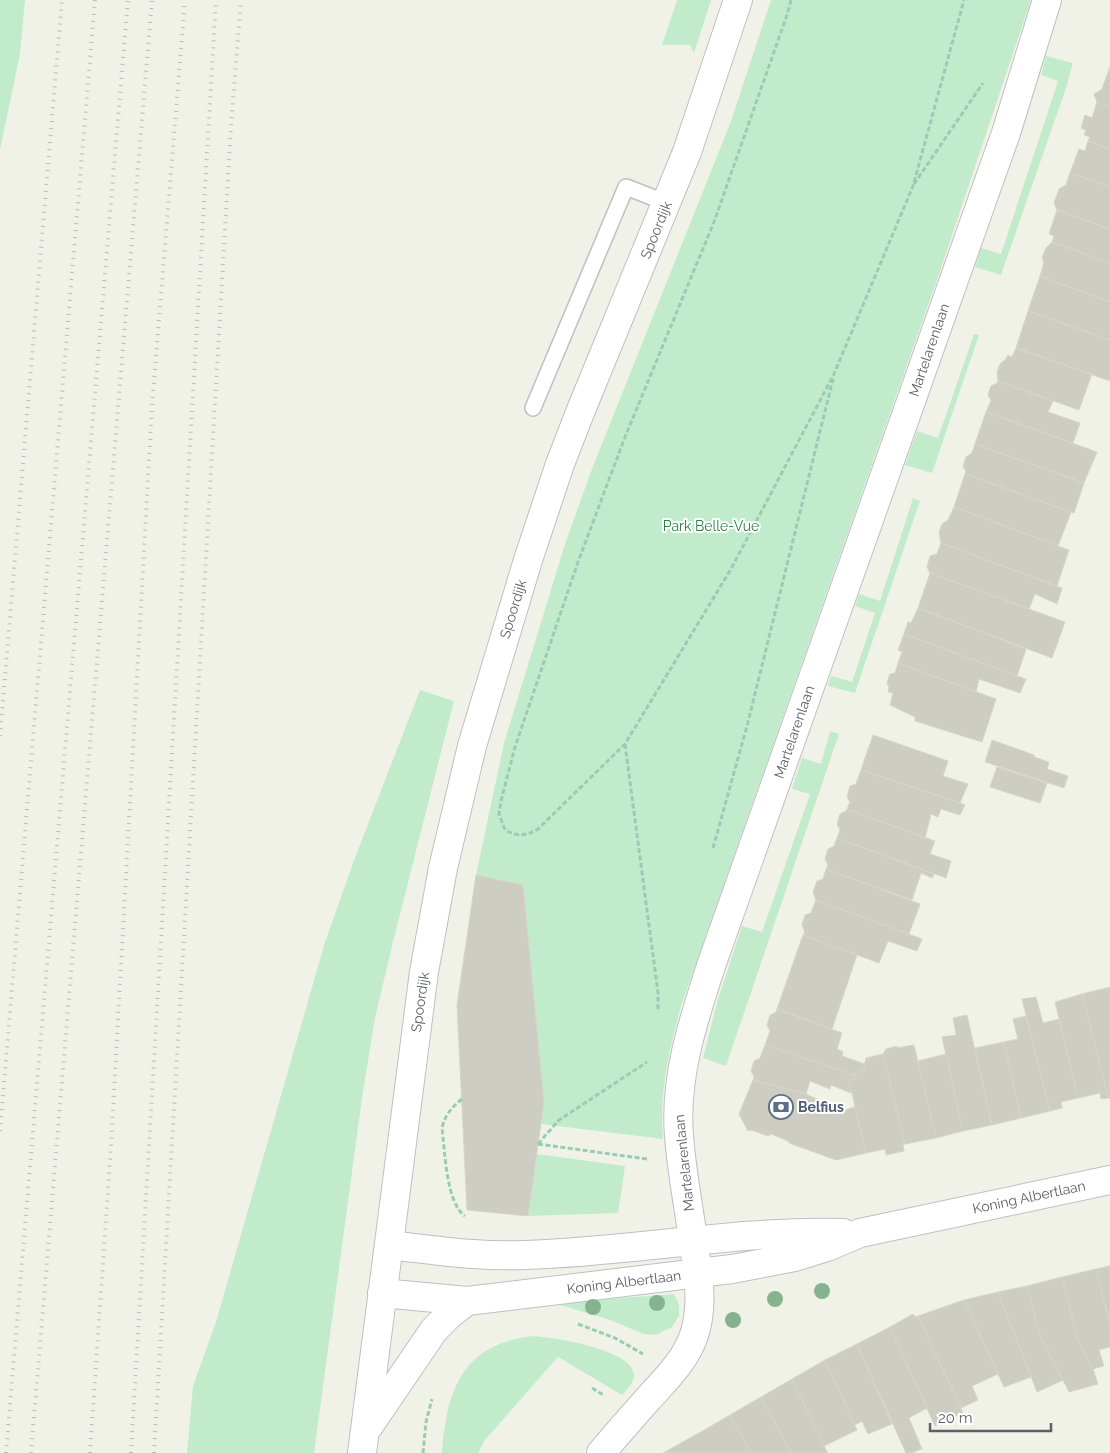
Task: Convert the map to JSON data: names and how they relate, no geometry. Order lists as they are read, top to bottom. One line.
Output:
{"streets":{"street":["Spoordijk","Martelarenlaan","Koning Albertlaan"]},"crossings":[["Spoordijk","Koning Albertlaan"],["Martelarenlaan","Koning Albertlaan"]],"parks":["Park Belle-Vue"],"places":{"bank":["Belfius"]},"scale_bar":"20 m"}
